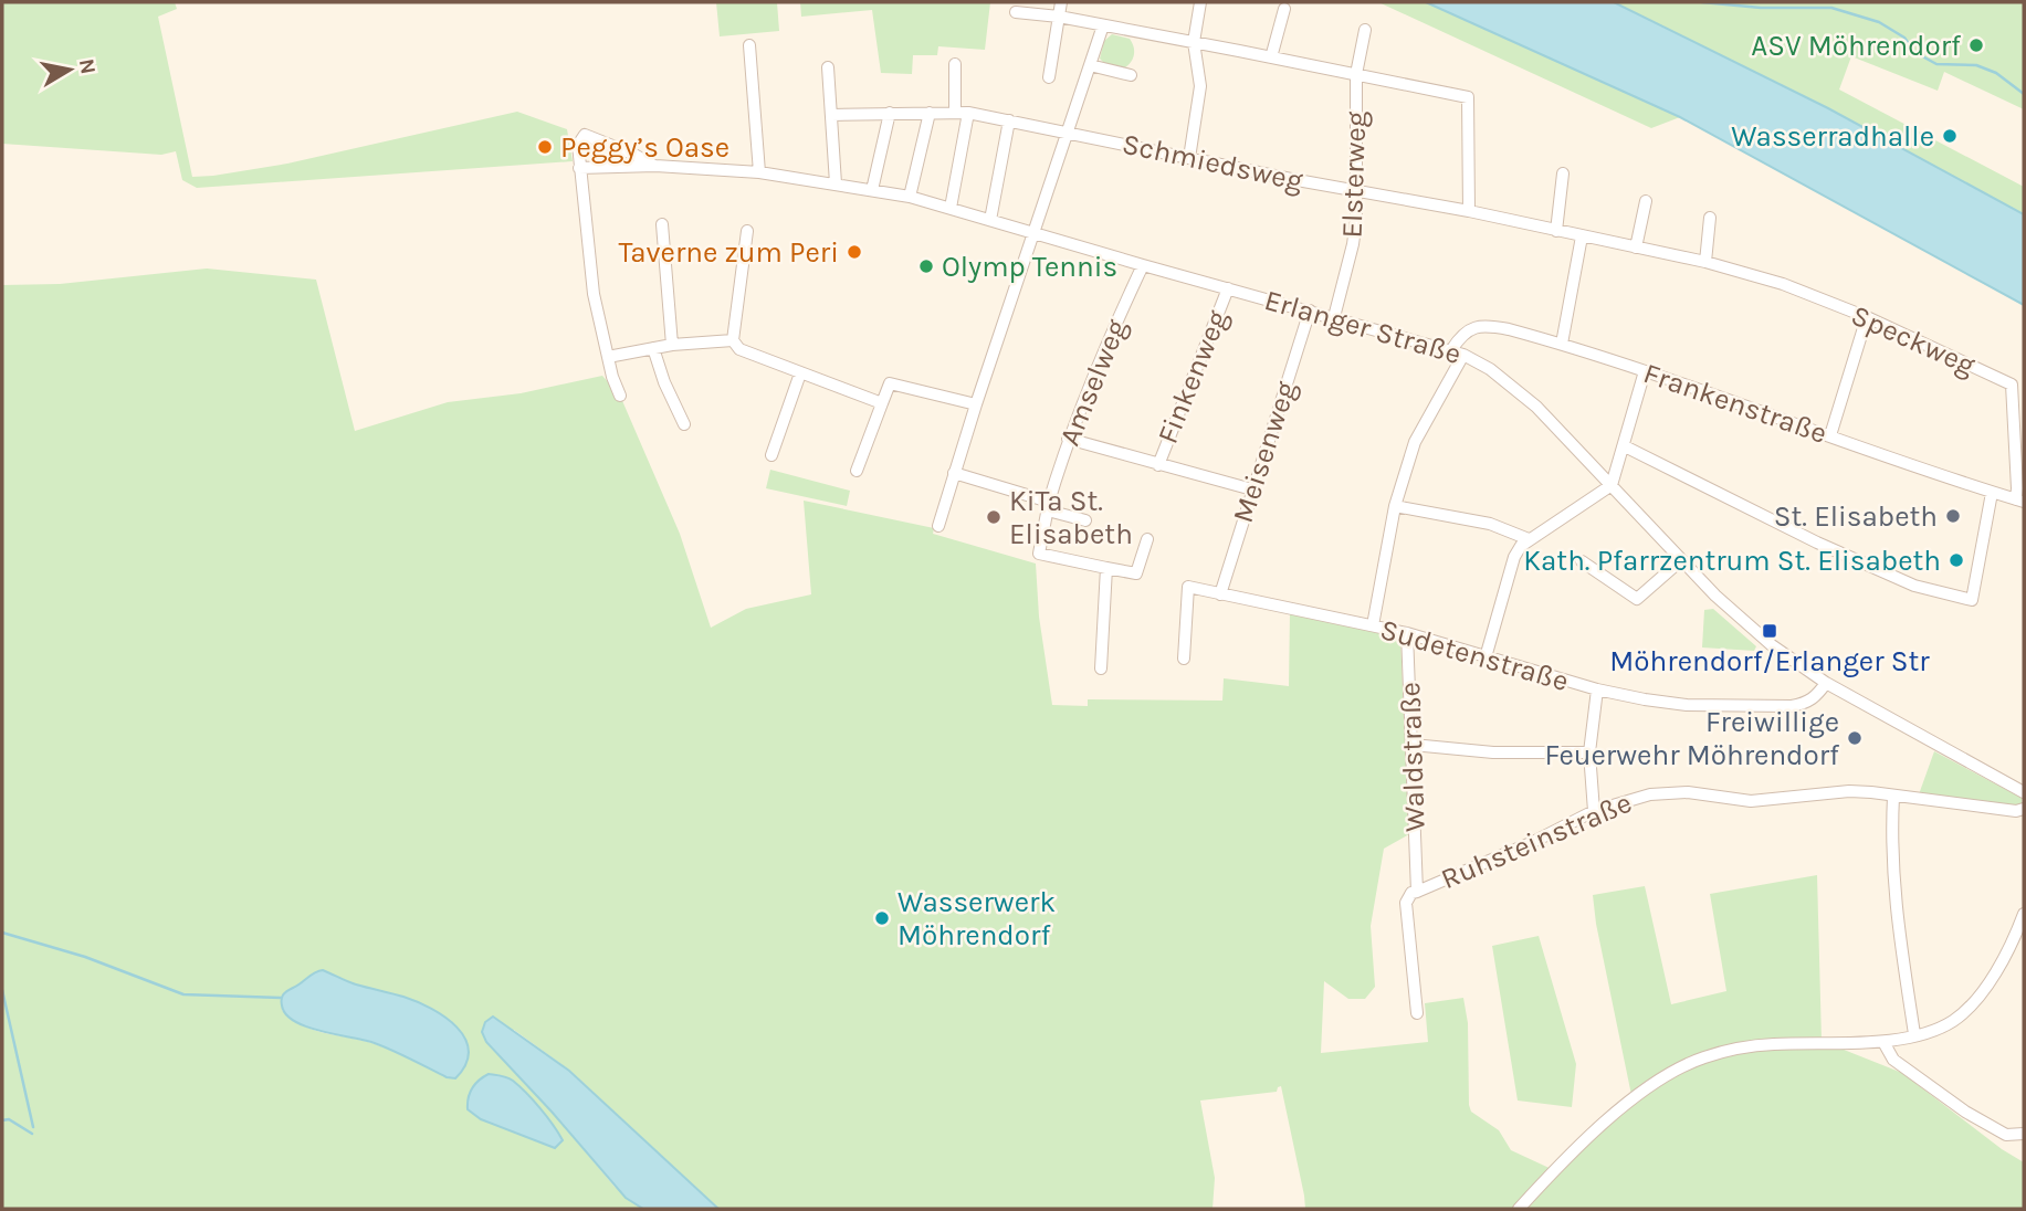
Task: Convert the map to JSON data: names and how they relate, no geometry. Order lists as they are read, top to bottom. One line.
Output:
{"streets":{"street":["Schmiedsweg","Elsterweg","Erlanger Straße","Speckweg","Finkenweg","Amselweg","Frankenstraße","Meisenweg","Sudetenstraße","Waldstraße","Ruhsteinstraße"]},"crossings":[["Schmiedsweg","Elsterweg"],["Schmiedsweg","Speckweg"],["Elsterweg","Erlanger Straße"],["Elsterweg","Speckweg"],["Erlanger Straße","Finkenweg"],["Erlanger Straße","Amselweg"],["Erlanger Straße","Frankenstraße"],["Erlanger Straße","Meisenweg"],["Erlanger Straße","Sudetenstraße"],["Speckweg","Frankenstraße"],["Meisenweg","Sudetenstraße"],["Sudetenstraße","Waldstraße"],["Waldstraße","Ruhsteinstraße"]],"places":{"other":["ASV Möhrendorf","Wasserradhalle","Peggy’s Oase","Taverne zum Peri","Olymp Tennis","St. Elisabeth","KiTa St. Elisabeth","Kath. Pfarrzentrum St. Elisabeth","Freiwillige Feuerwehr Möhrendorf","Wasserwerk Möhrendorf"],"transit":["Möhrendorf/Erlanger Str"]},"north":"right"}
